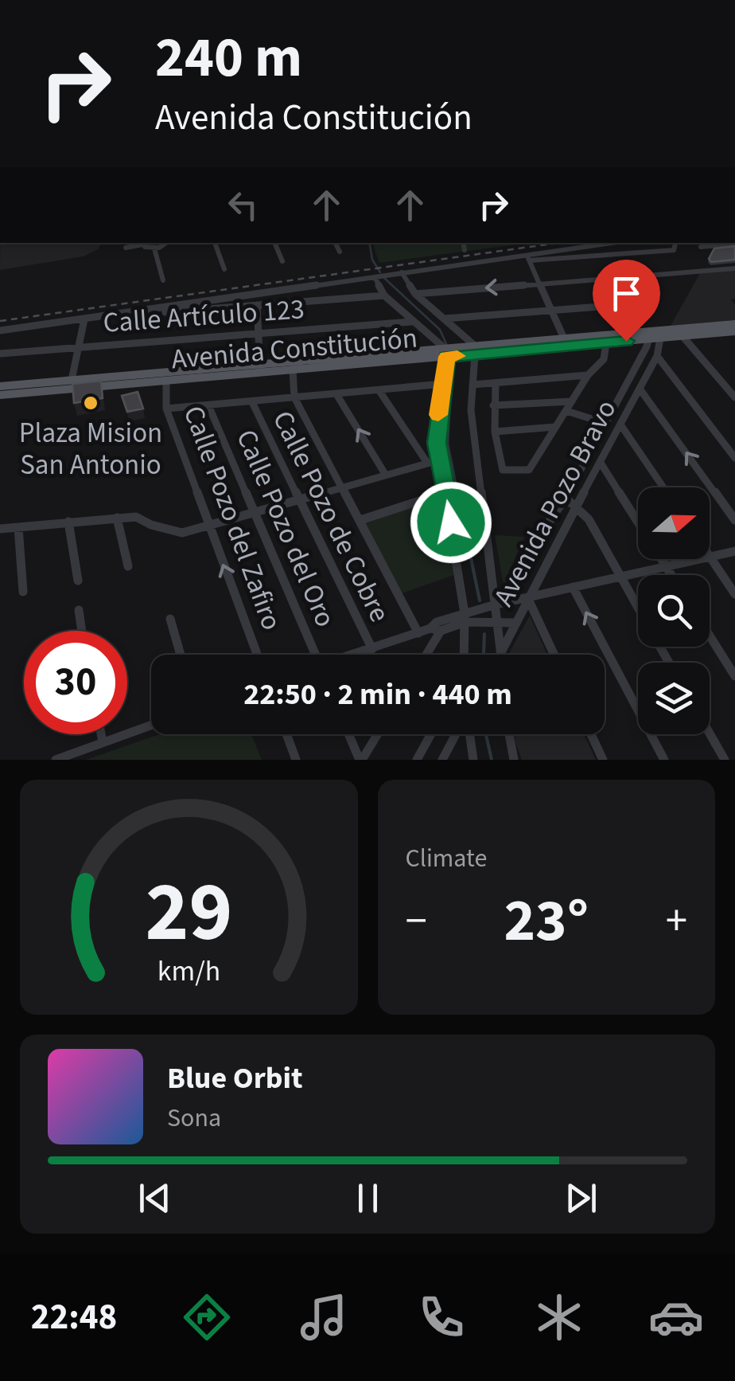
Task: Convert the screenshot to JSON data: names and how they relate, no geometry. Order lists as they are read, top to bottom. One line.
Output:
{"streets":{"main road":["Avenida Constitución"],"street":["Calle Artículo 123","Avenida Pozo Bravo","Calle Pozo de Cobre","Calle Pozo del Zafiro","Calle Pozo del Oro"]},"crossings":[["Avenida Constitución","Avenida Pozo Bravo"],["Avenida Constitución","Calle Pozo del Zafiro"]],"one_way":["Calle Pozo del Zafiro"],"places":["Plaza Mision San Antonio"],"north":"right","page":{"turn":["240 m","Avenida Constitución"],"limit":"30","trip":"22:50 · 2 min · 440 m","tile":"Climate","heat":["−","23°","+"],"song":["Blue Orbit","Sona"],"tabs":"22:48","gauge":["29","km/h"]}}
